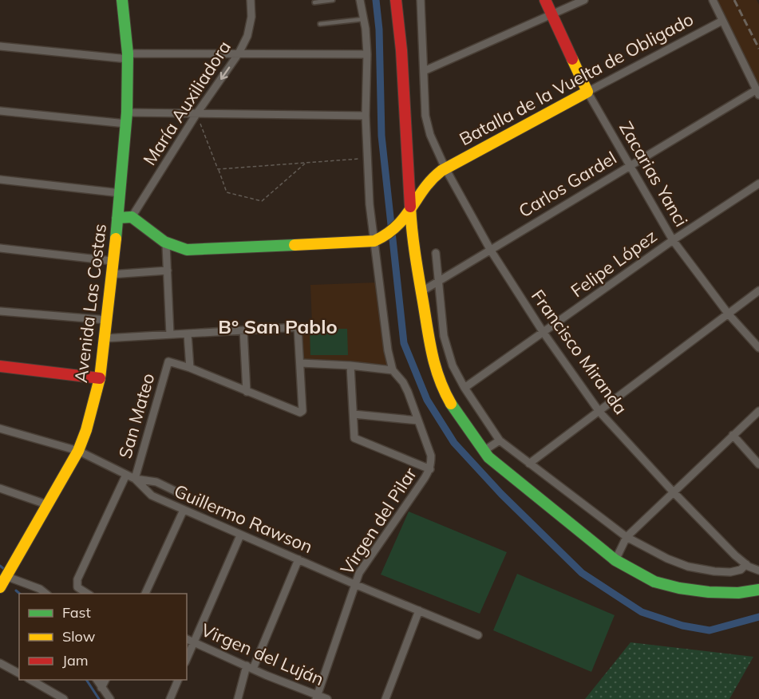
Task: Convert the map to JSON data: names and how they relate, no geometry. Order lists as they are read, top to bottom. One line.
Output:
{"streets":{"street":["Batalla de la Vuelta de Obligado","María Auxiliadora","Zacarias Yanci","Carlos Gardel","Felipe López","Avenida Las Costas","Francisco Miranda","San Mateo","Guillermo Rawson","Virgen del Pilar","Virgen del Luján"]},"crossings":[["Batalla de la Vuelta de Obligado","Zacarias Yanci"],["Batalla de la Vuelta de Obligado","Francisco Miranda"],["Zacarias Yanci","Carlos Gardel"],["Zacarias Yanci","Felipe López"],["Carlos Gardel","Francisco Miranda"],["Felipe López","Francisco Miranda"],["Avenida Las Costas","Guillermo Rawson"],["San Mateo","Guillermo Rawson"],["Guillermo Rawson","Virgen del Pilar"],["Virgen del Pilar","Virgen del Luján"]],"districts":["B° San Pablo"],"legend":["Fast","Slow","Jam"]}
